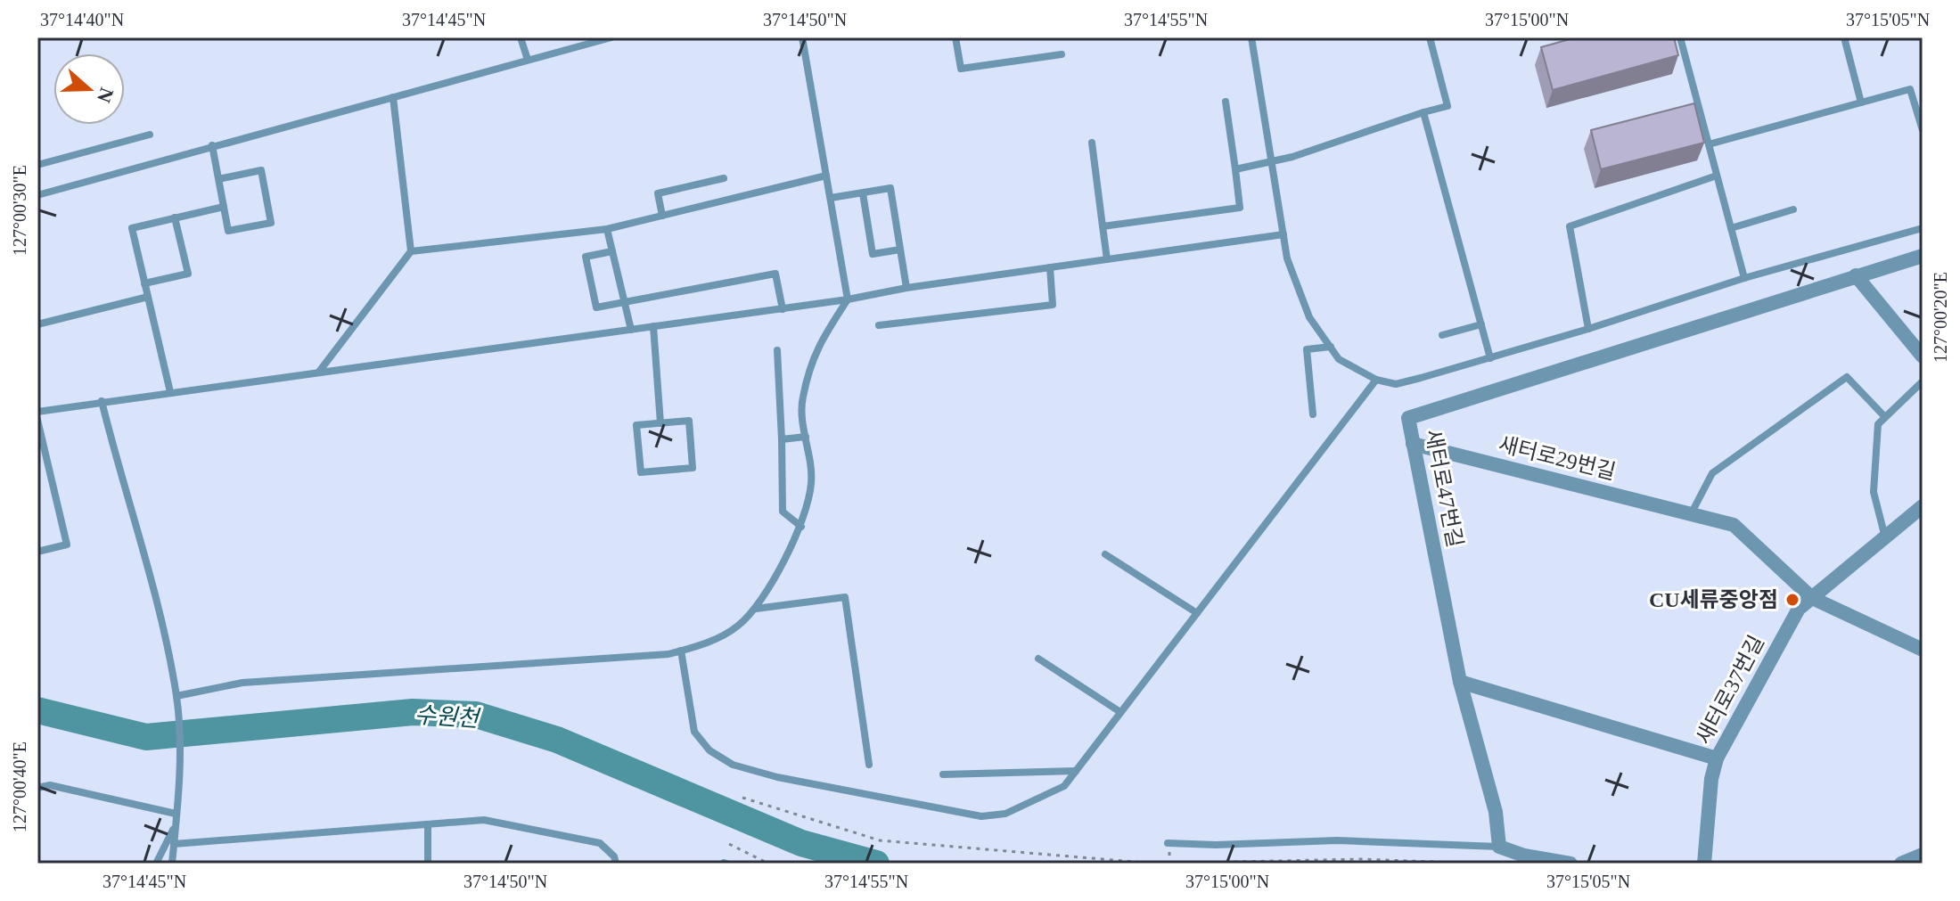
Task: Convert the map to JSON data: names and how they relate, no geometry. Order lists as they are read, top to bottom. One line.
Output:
{"streets":{"street":["새터로29번길","새터로47번길","새터로37번길"]},"crossings":[["새터로29번길","새터로47번길"],["새터로29번길","새터로37번길"]],"water":["수원천"],"places":["CU세류중앙점"],"north":"right","coordinates":["37°14'40\"N","37°14'45\"N","37°14'50\"N","37°14'55\"N","37°15'00\"N","37°15'05\"N","127°00'30\"E","127°00'20\"E","127°00'40\"E"]}
